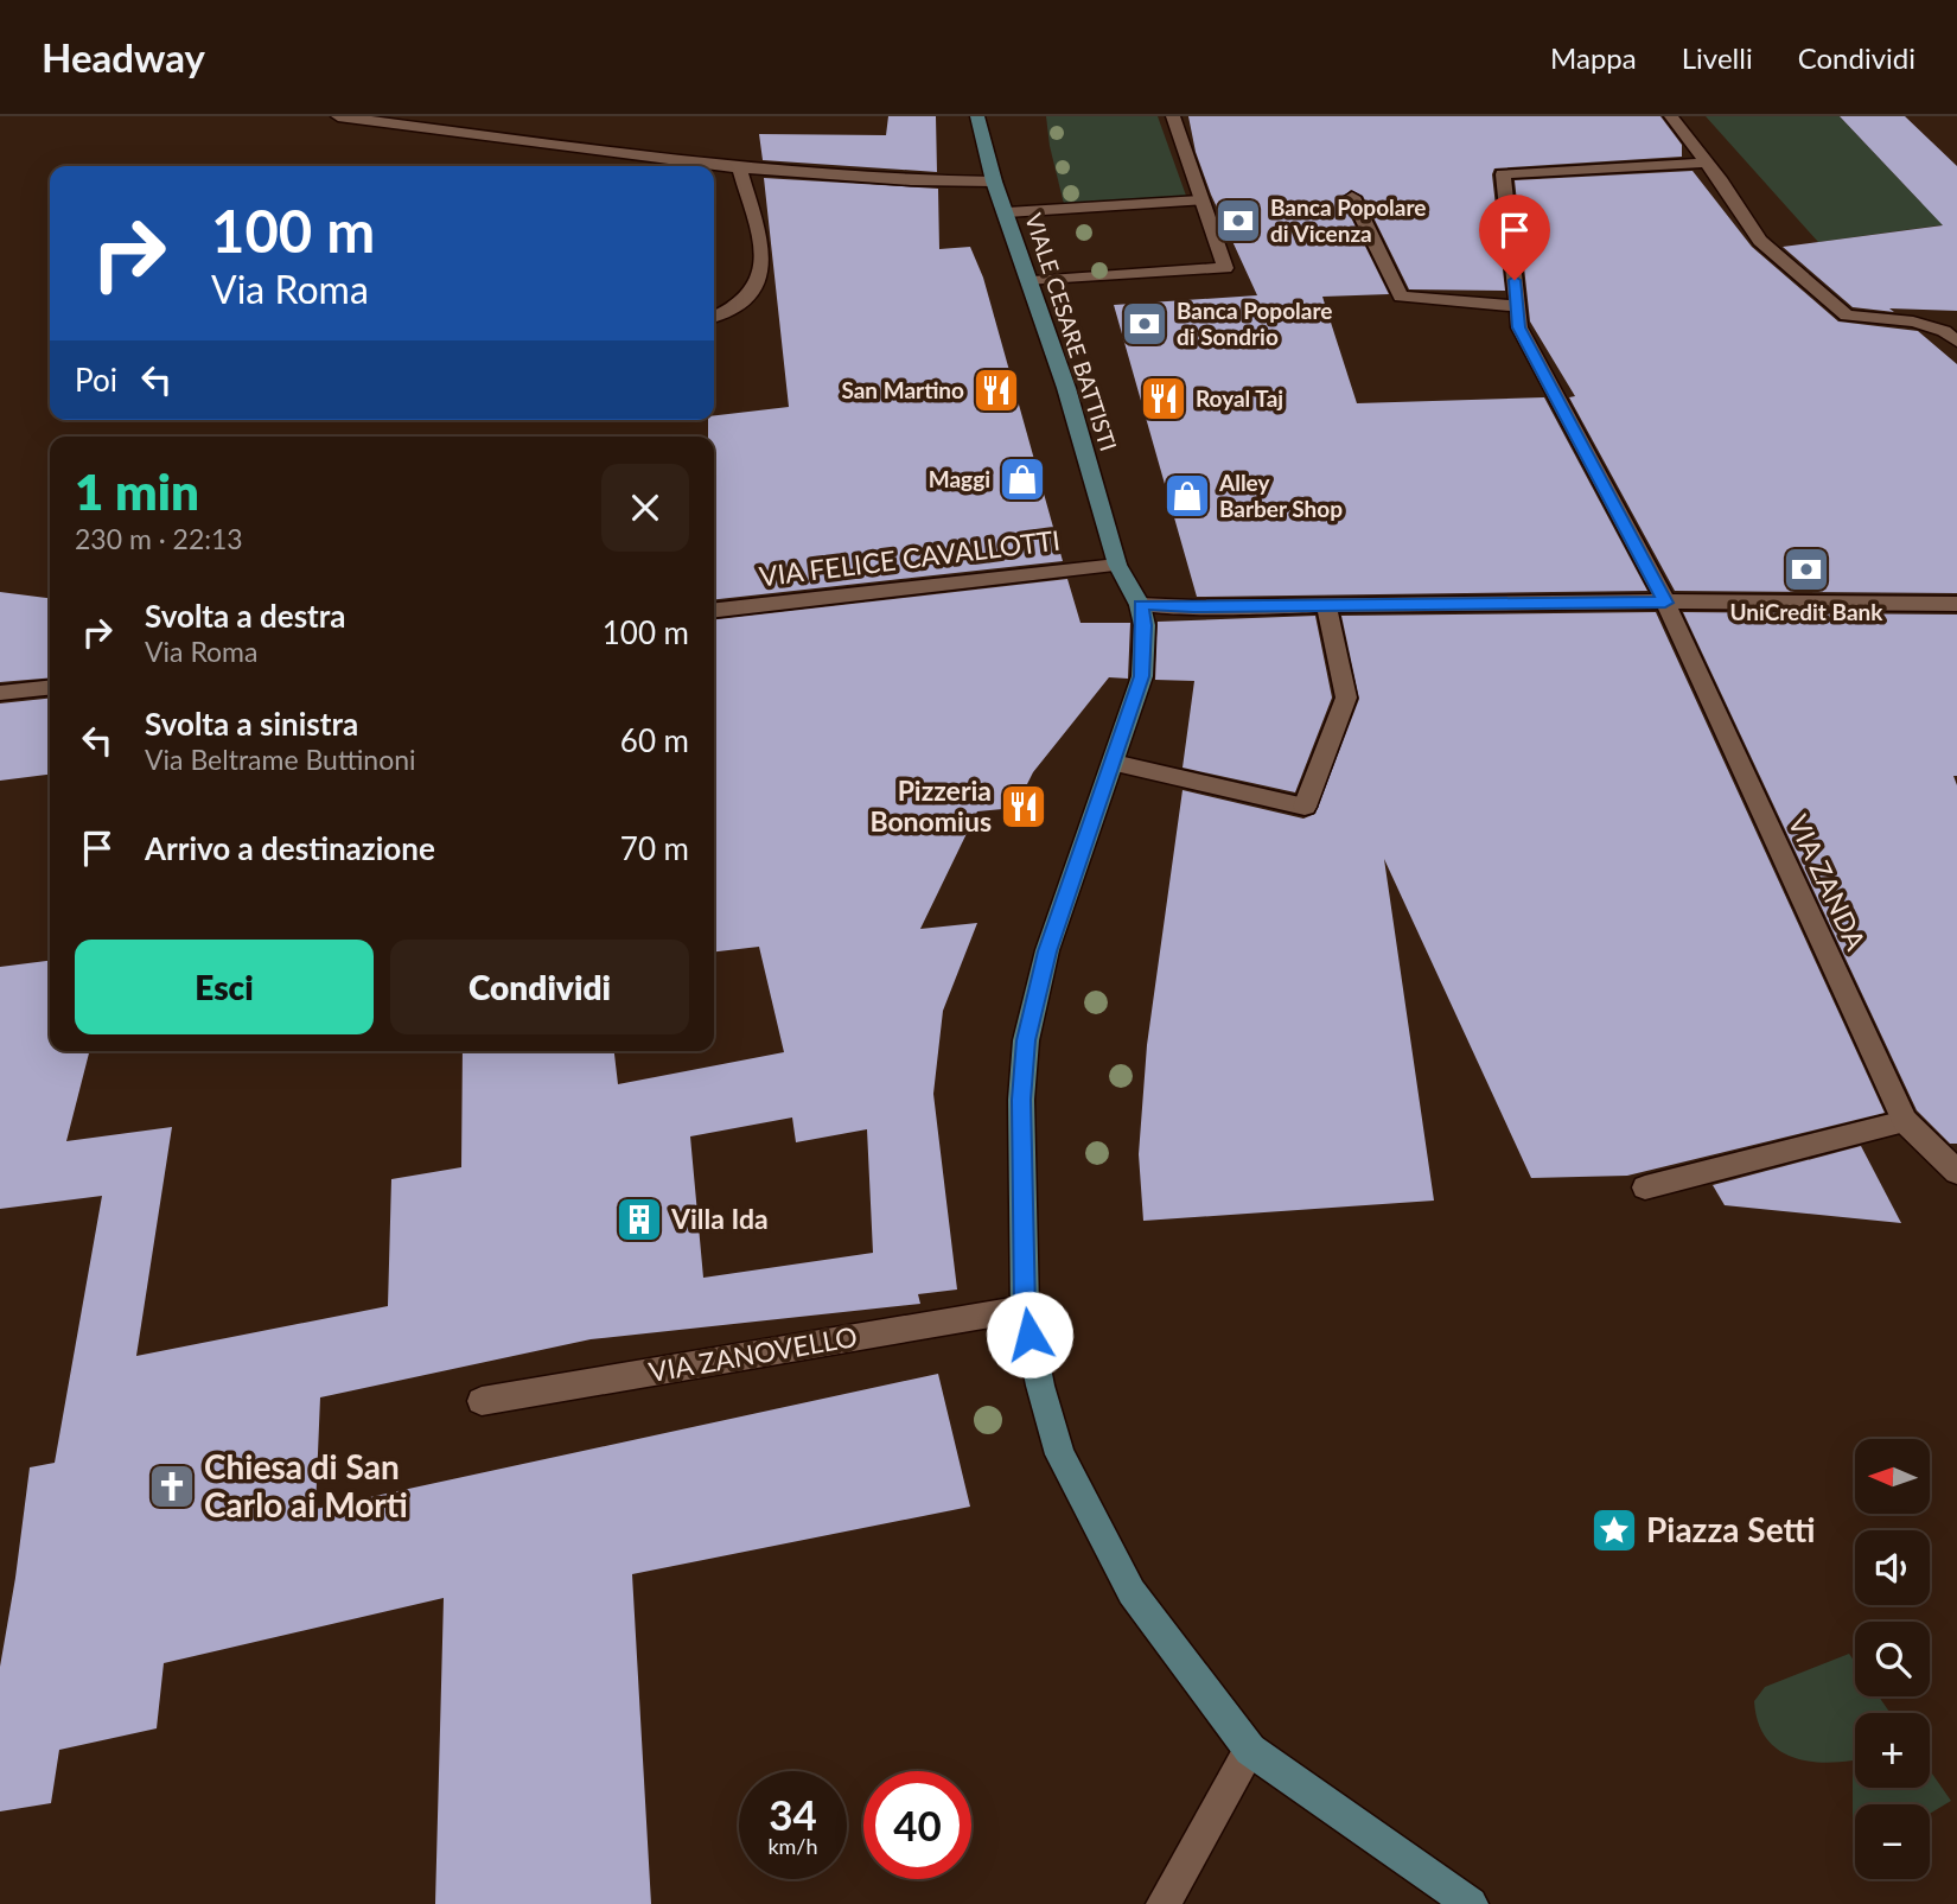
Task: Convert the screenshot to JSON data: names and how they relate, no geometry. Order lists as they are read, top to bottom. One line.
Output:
{"streets":{"street":["VIALE CESARE BATTISTI","VIA FELICE CAVALLOTTI","VIA ZANDA","VIA ZANOVELLO"]},"crossings":[["VIALE CESARE BATTISTI","VIA FELICE CAVALLOTTI"]],"places":{"bank":["Banca Popolare di Vicenza","Banca Popolare di Sondrio","UniCredit Bank"],"restaurant":["San Martino","Royal Taj","Pizzeria Bonomius"],"shop":["Maggi","Alley Barber Shop"],"building":["Villa Ida"],"church":["Chiesa di San Carlo ai Morti"],"place":["Piazza Setti"]},"north":"left","page":{"header":"Headway","nav":["Mappa","Livelli","Condividi"],"turn":["100 m","Via Roma"],"then":"Poi","heading":["1 min","230 m · 22:13"],"list":[{"name":"Svolta a destra","note":"Via Roma","value":"100 m"},{"name":"Svolta a sinistra","note":"Via Beltrame Buttinoni","value":"60 m"},{"name":"Arrivo a destinazione","value":"70 m"}],"buttons":["Esci","Condividi"],"map_buttons":["+","−"],"speed":"34 km/h","limit":"40"}}
